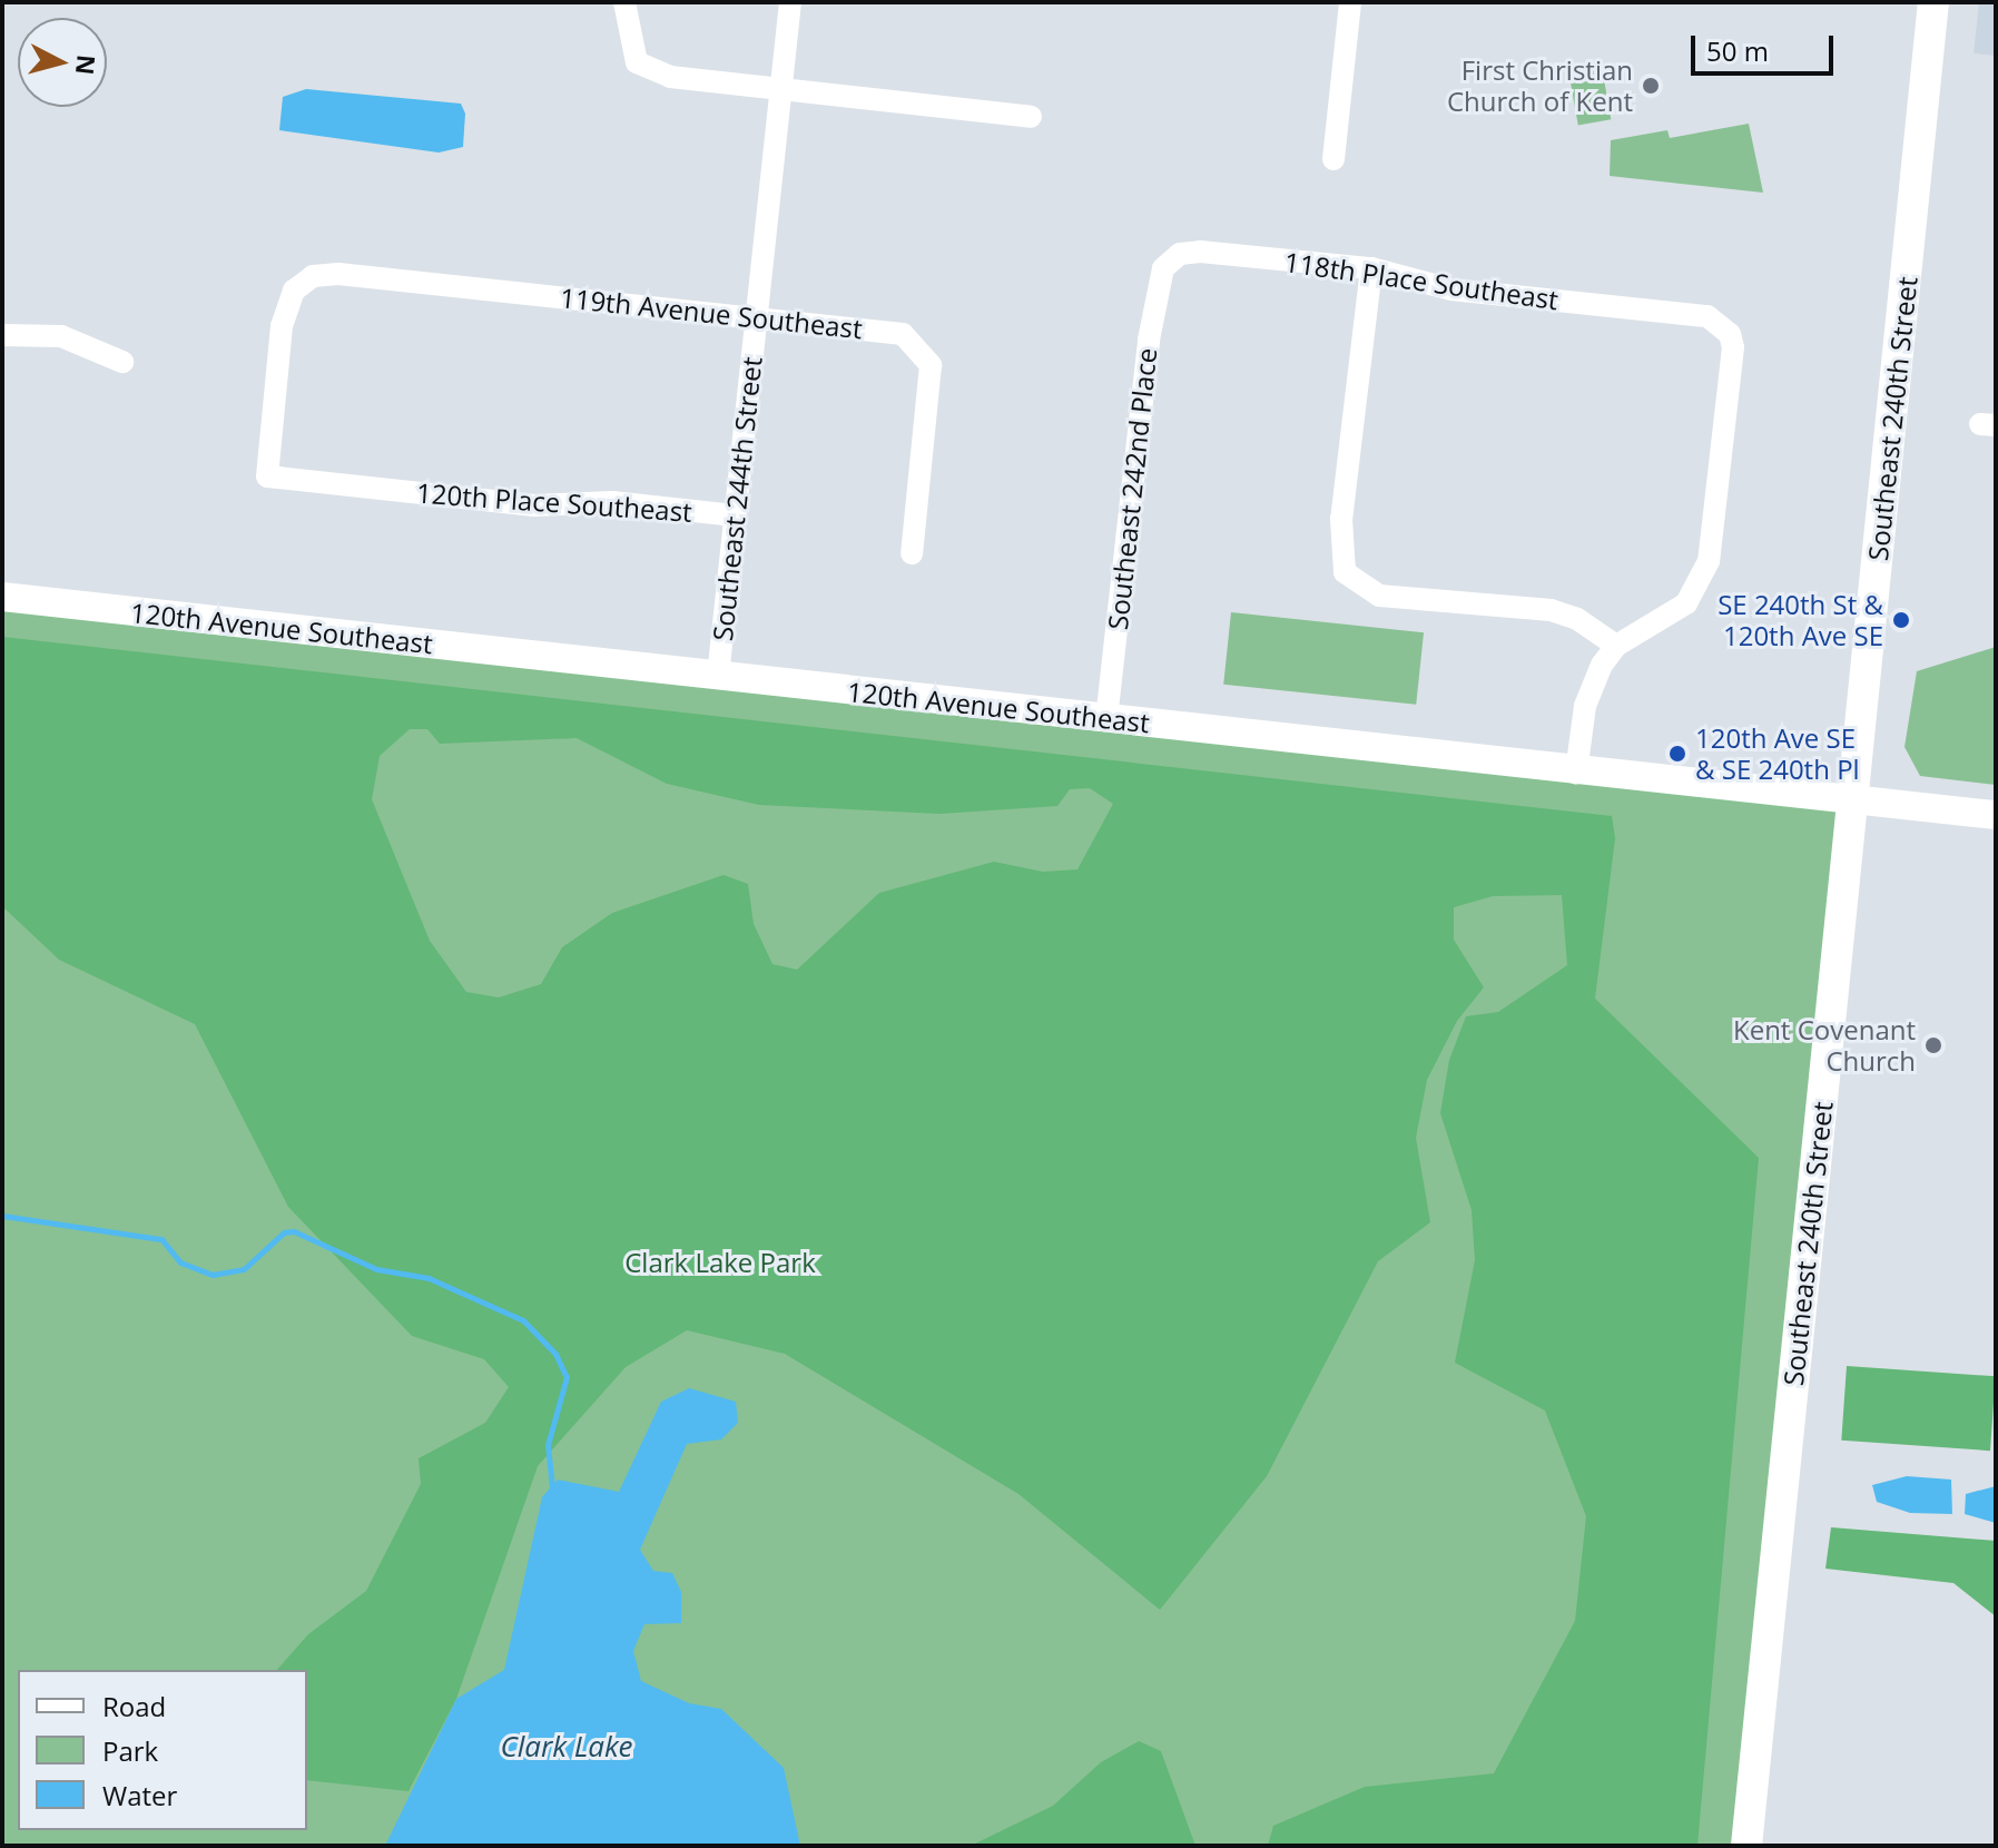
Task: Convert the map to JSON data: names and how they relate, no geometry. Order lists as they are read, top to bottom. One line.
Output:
{"streets":{"main road":["Southeast 240th Street"],"street":["118th Place Southeast","119th Avenue Southeast","Southeast 242nd Place","Southeast 244th Street","120th Place Southeast","120th Avenue Southeast"]},"crossings":[["118th Place Southeast","Southeast 242nd Place"],["119th Avenue Southeast","Southeast 244th Street"],["119th Avenue Southeast","120th Place Southeast"],["Southeast 240th Street","120th Avenue Southeast"],["Southeast 242nd Place","120th Avenue Southeast"],["Southeast 244th Street","120th Place Southeast"],["Southeast 244th Street","120th Avenue Southeast"]],"water":["Clark Lake"],"parks":["Clark Lake Park"],"places":["First Christian Church of Kent","SE 240th St & 120th Ave SE","120th Ave SE & SE 240th Pl","Kent Covenant Church"],"legend":["Road","Park","Water"],"scale_bar":"50 m","north":"right"}
